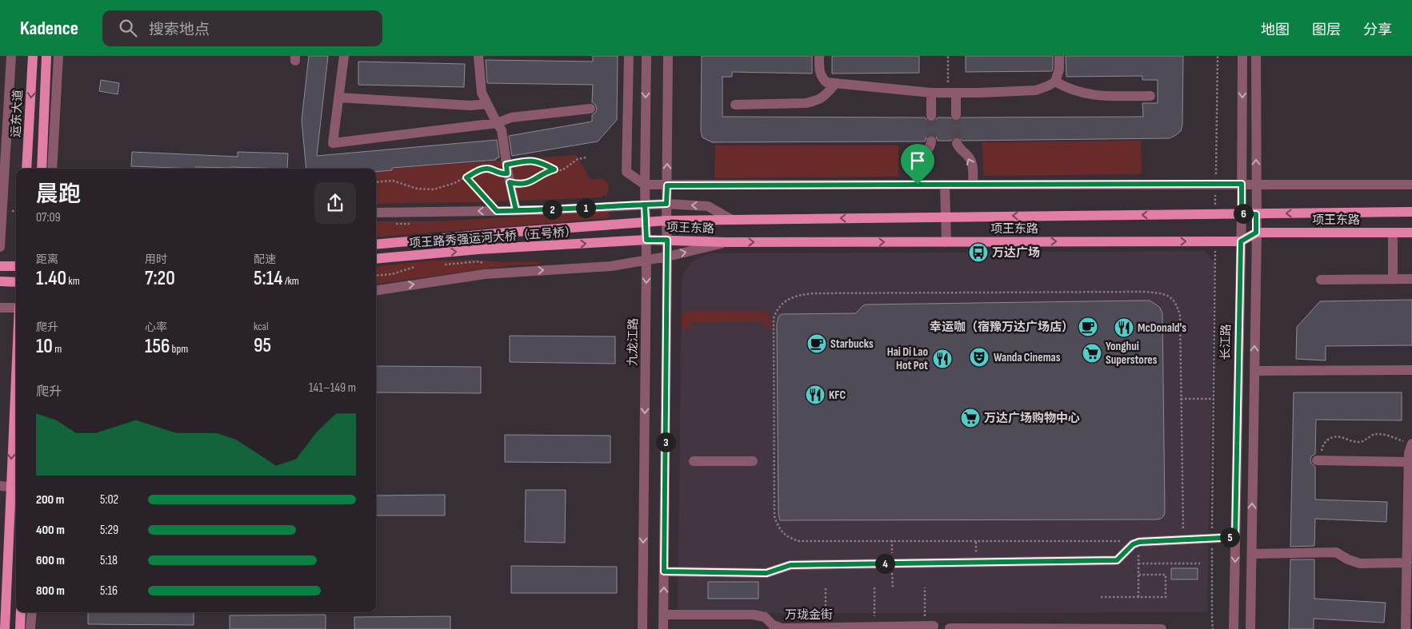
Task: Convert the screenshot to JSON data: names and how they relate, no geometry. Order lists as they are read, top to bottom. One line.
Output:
{"streets":{"main road":["运东大道","项王东路","项王路秀强运河大桥（五号桥）"],"street":["九龙江路","长江路","万珑金街"]},"crossings":[["项王东路","项王路秀强运河大桥（五号桥）"],["项王东路","九龙江路"],["项王东路","长江路"]],"places":{"bus stop":["万达广场"],"cafe":["幸运咖（宿豫万达广场店）","Starbucks"],"restaurant":["McDonald's","Hai Di Lao Hot Pot","KFC"],"supermarket":["Yonghui Superstores","万达广场购物中心"],"theatre":["Wanda Cinemas"]},"page":{"header":"Kadence","search":"搜索地点","nav":["地图","图层","分享"],"heading":["晨跑","07:09"],"pins":["1","2","6","3","5","4"],"stats":[["距离","1.40 km"],["用时","7:20"],["配速","5:14 /km"],["爬升","10 m"],["心率","156 bpm"],["kcal","95"]],"chart":["爬升","141–149 m"],"list":[{"name":"200 m","note":"5:02"},{"name":"400 m","note":"5:29"},{"name":"600 m","note":"5:18"},{"name":"800 m","note":"5:16"}]}}
